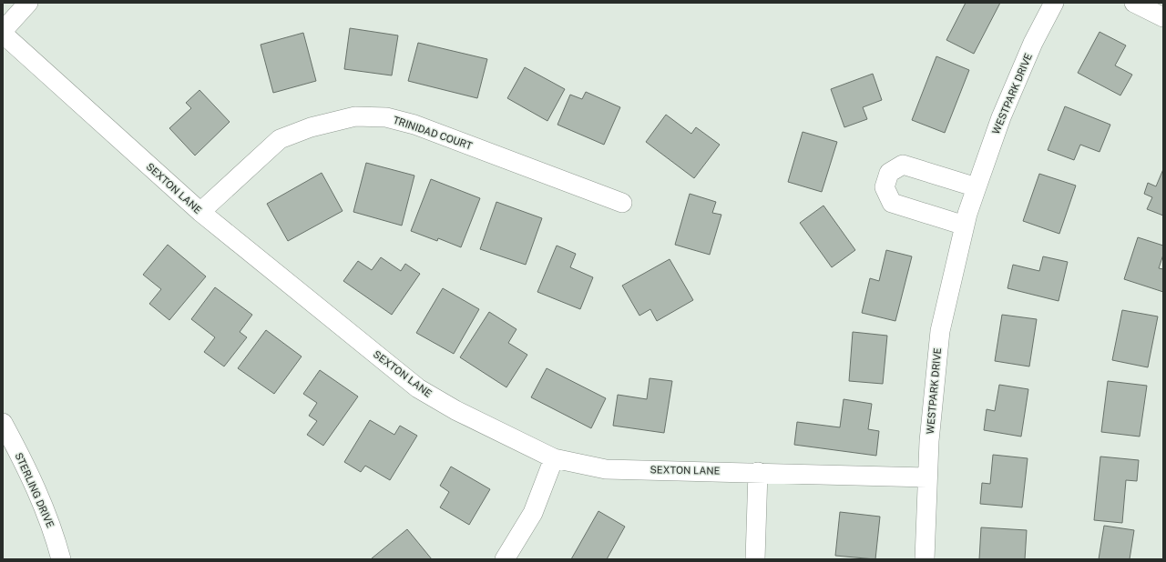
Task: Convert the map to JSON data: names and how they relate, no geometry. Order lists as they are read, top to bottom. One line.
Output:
{"streets":{"street":["WESTPARK DRIVE","TRINIDAD COURT","SEXTON LANE","STERLING DRIVE"]},"crossings":[["WESTPARK DRIVE","SEXTON LANE"],["TRINIDAD COURT","SEXTON LANE"]]}
